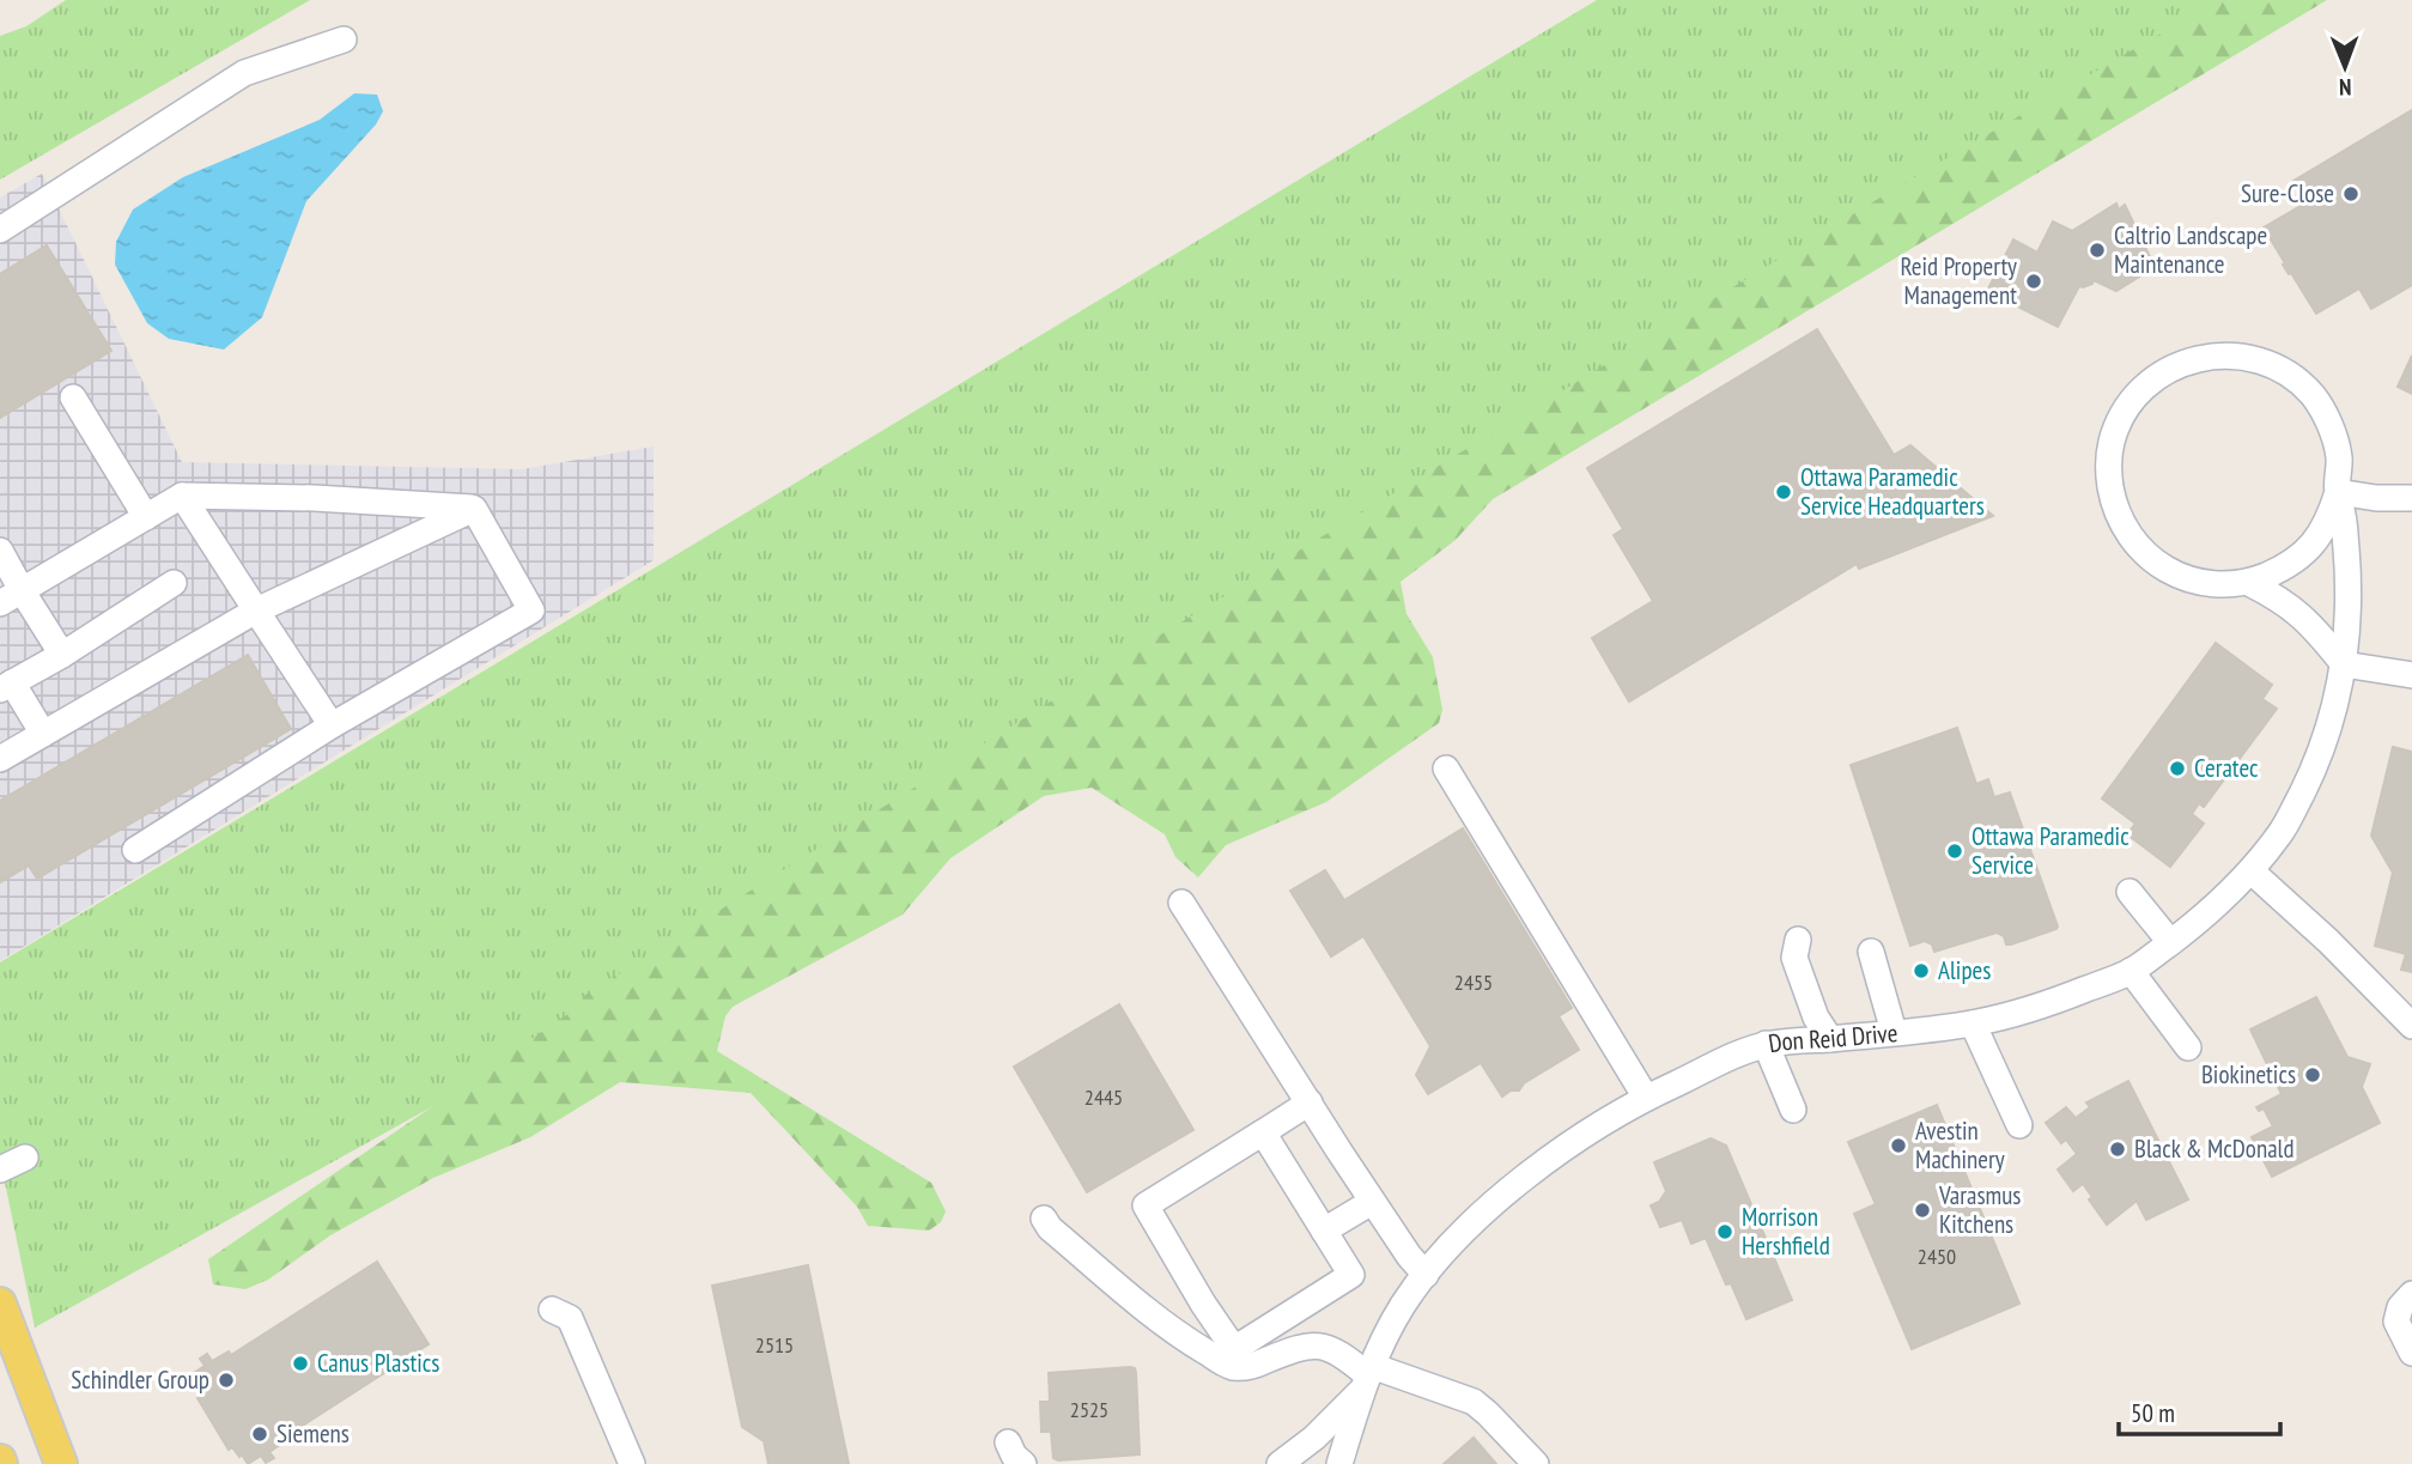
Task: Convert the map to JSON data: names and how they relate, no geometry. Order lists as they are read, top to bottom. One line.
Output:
{"streets":{"street":["Don Reid Drive"]},"places":["Sure-Close","Caltrio Landscape Maintenance","Reid Property Management","Ottawa Paramedic Service Headquarters","Ceratec","Ottawa Paramedic Service","Alipes","Biokinetics","Avestin Machinery","Black & McDonald","Varasmus Kitchens","Morrison Hershfield","Canus Plastics","Schindler Group","Siemens"],"house_numbers":["2455","2445","2450","2515","2525"],"scale_bar":"50 m","north":"bottom"}
